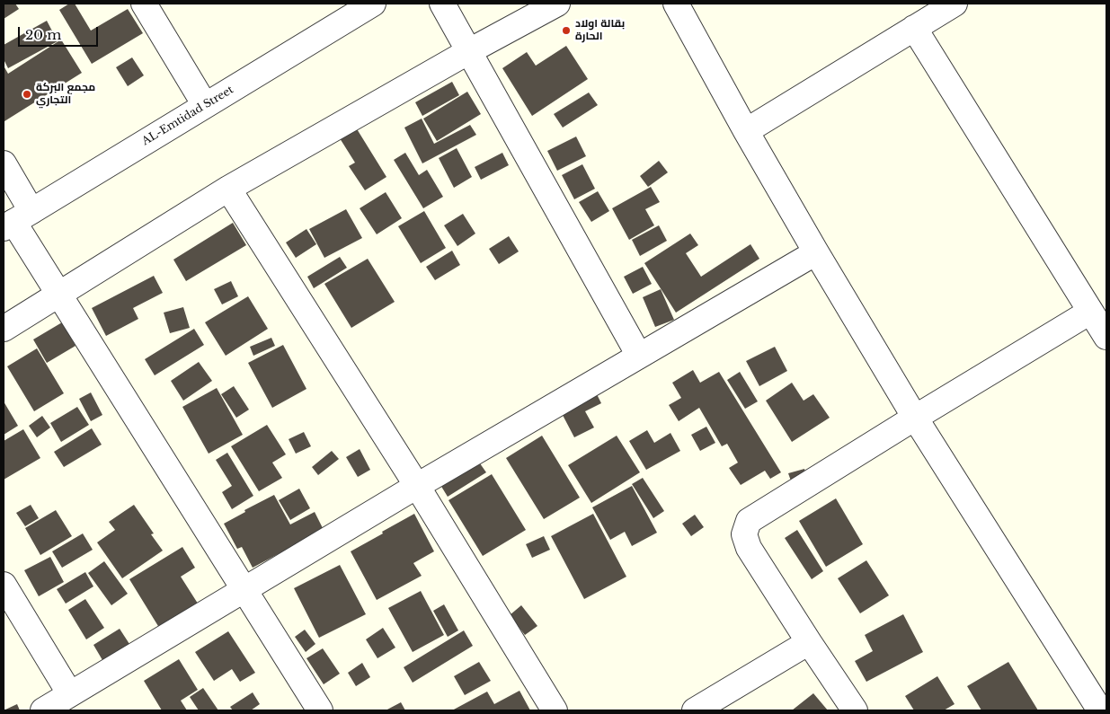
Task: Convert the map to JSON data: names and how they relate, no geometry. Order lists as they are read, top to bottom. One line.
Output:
{"streets":{"street":["AL-Emtidad Street"]},"places":["بقالة اولاد الحارة","مجمع البركة التجاري"],"scale_bar":"20 m"}
